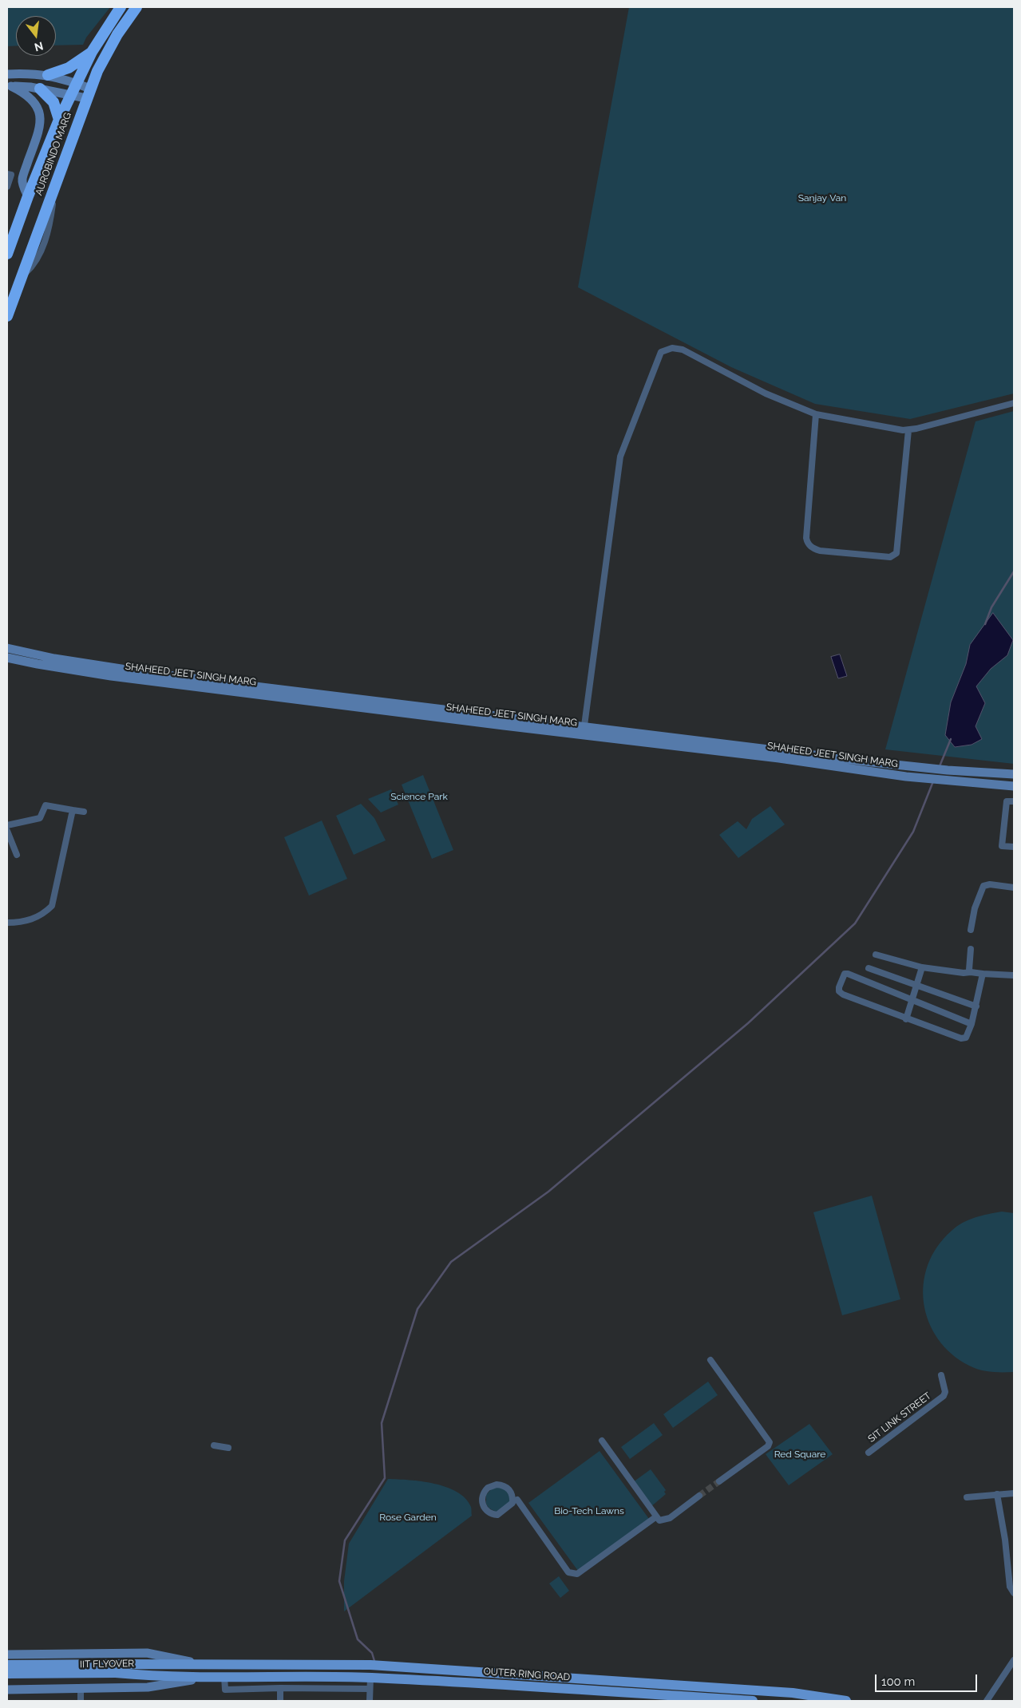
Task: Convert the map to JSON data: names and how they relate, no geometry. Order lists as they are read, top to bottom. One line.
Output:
{"streets":{"highway":["AUROBINDO MARG"],"main road":["SHAHEED JEET SINGH MARG","IIT FLYOVER","OUTER RING ROAD"],"street":["SIT LINK STREET"]},"crossings":[["IIT FLYOVER","OUTER RING ROAD"]],"parks":["Sanjay Van","Science Park","Red Square","Bio-Tech Lawns","Rose Garden"],"scale_bar":"100 m","north":"bottom"}
